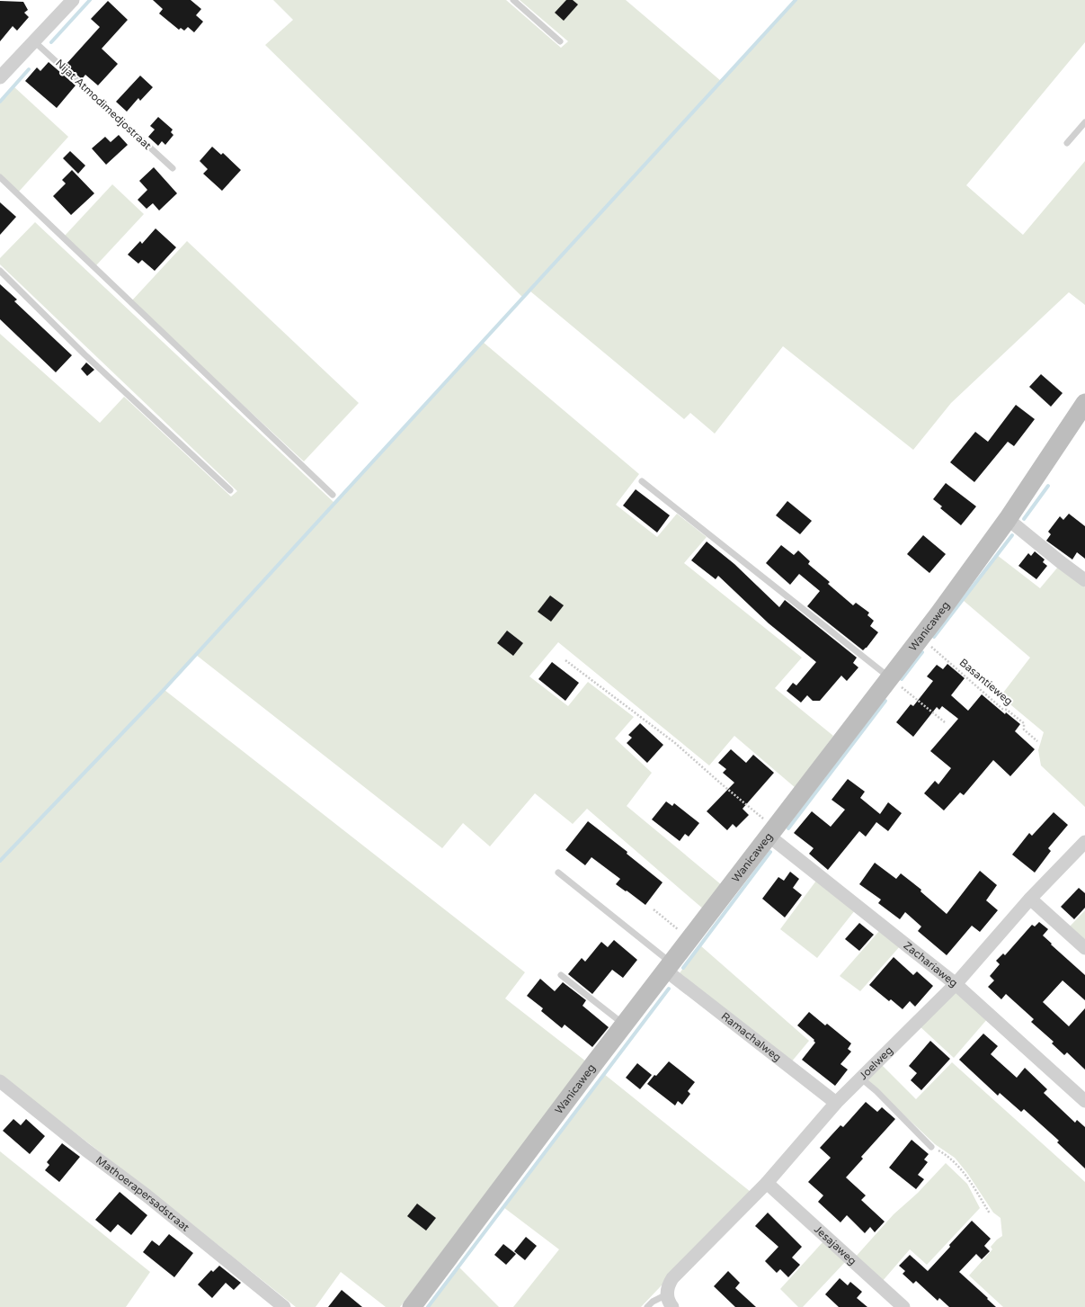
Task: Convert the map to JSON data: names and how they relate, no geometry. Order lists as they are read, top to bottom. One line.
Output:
{"streets":{"street":["Wanicaweg","Zachariaweg","Ramachalweg","Joelweg","Mathoerapersadstraat","Jesajaweg"],"lane":["Nijat Atmodimedjostraat"],"path":["Basantieweg"]},"crossings":[["Wanicaweg","Basantieweg"],["Wanicaweg","Zachariaweg"],["Wanicaweg","Ramachalweg"],["Zachariaweg","Joelweg"],["Ramachalweg","Joelweg"],["Joelweg","Jesajaweg"]]}
